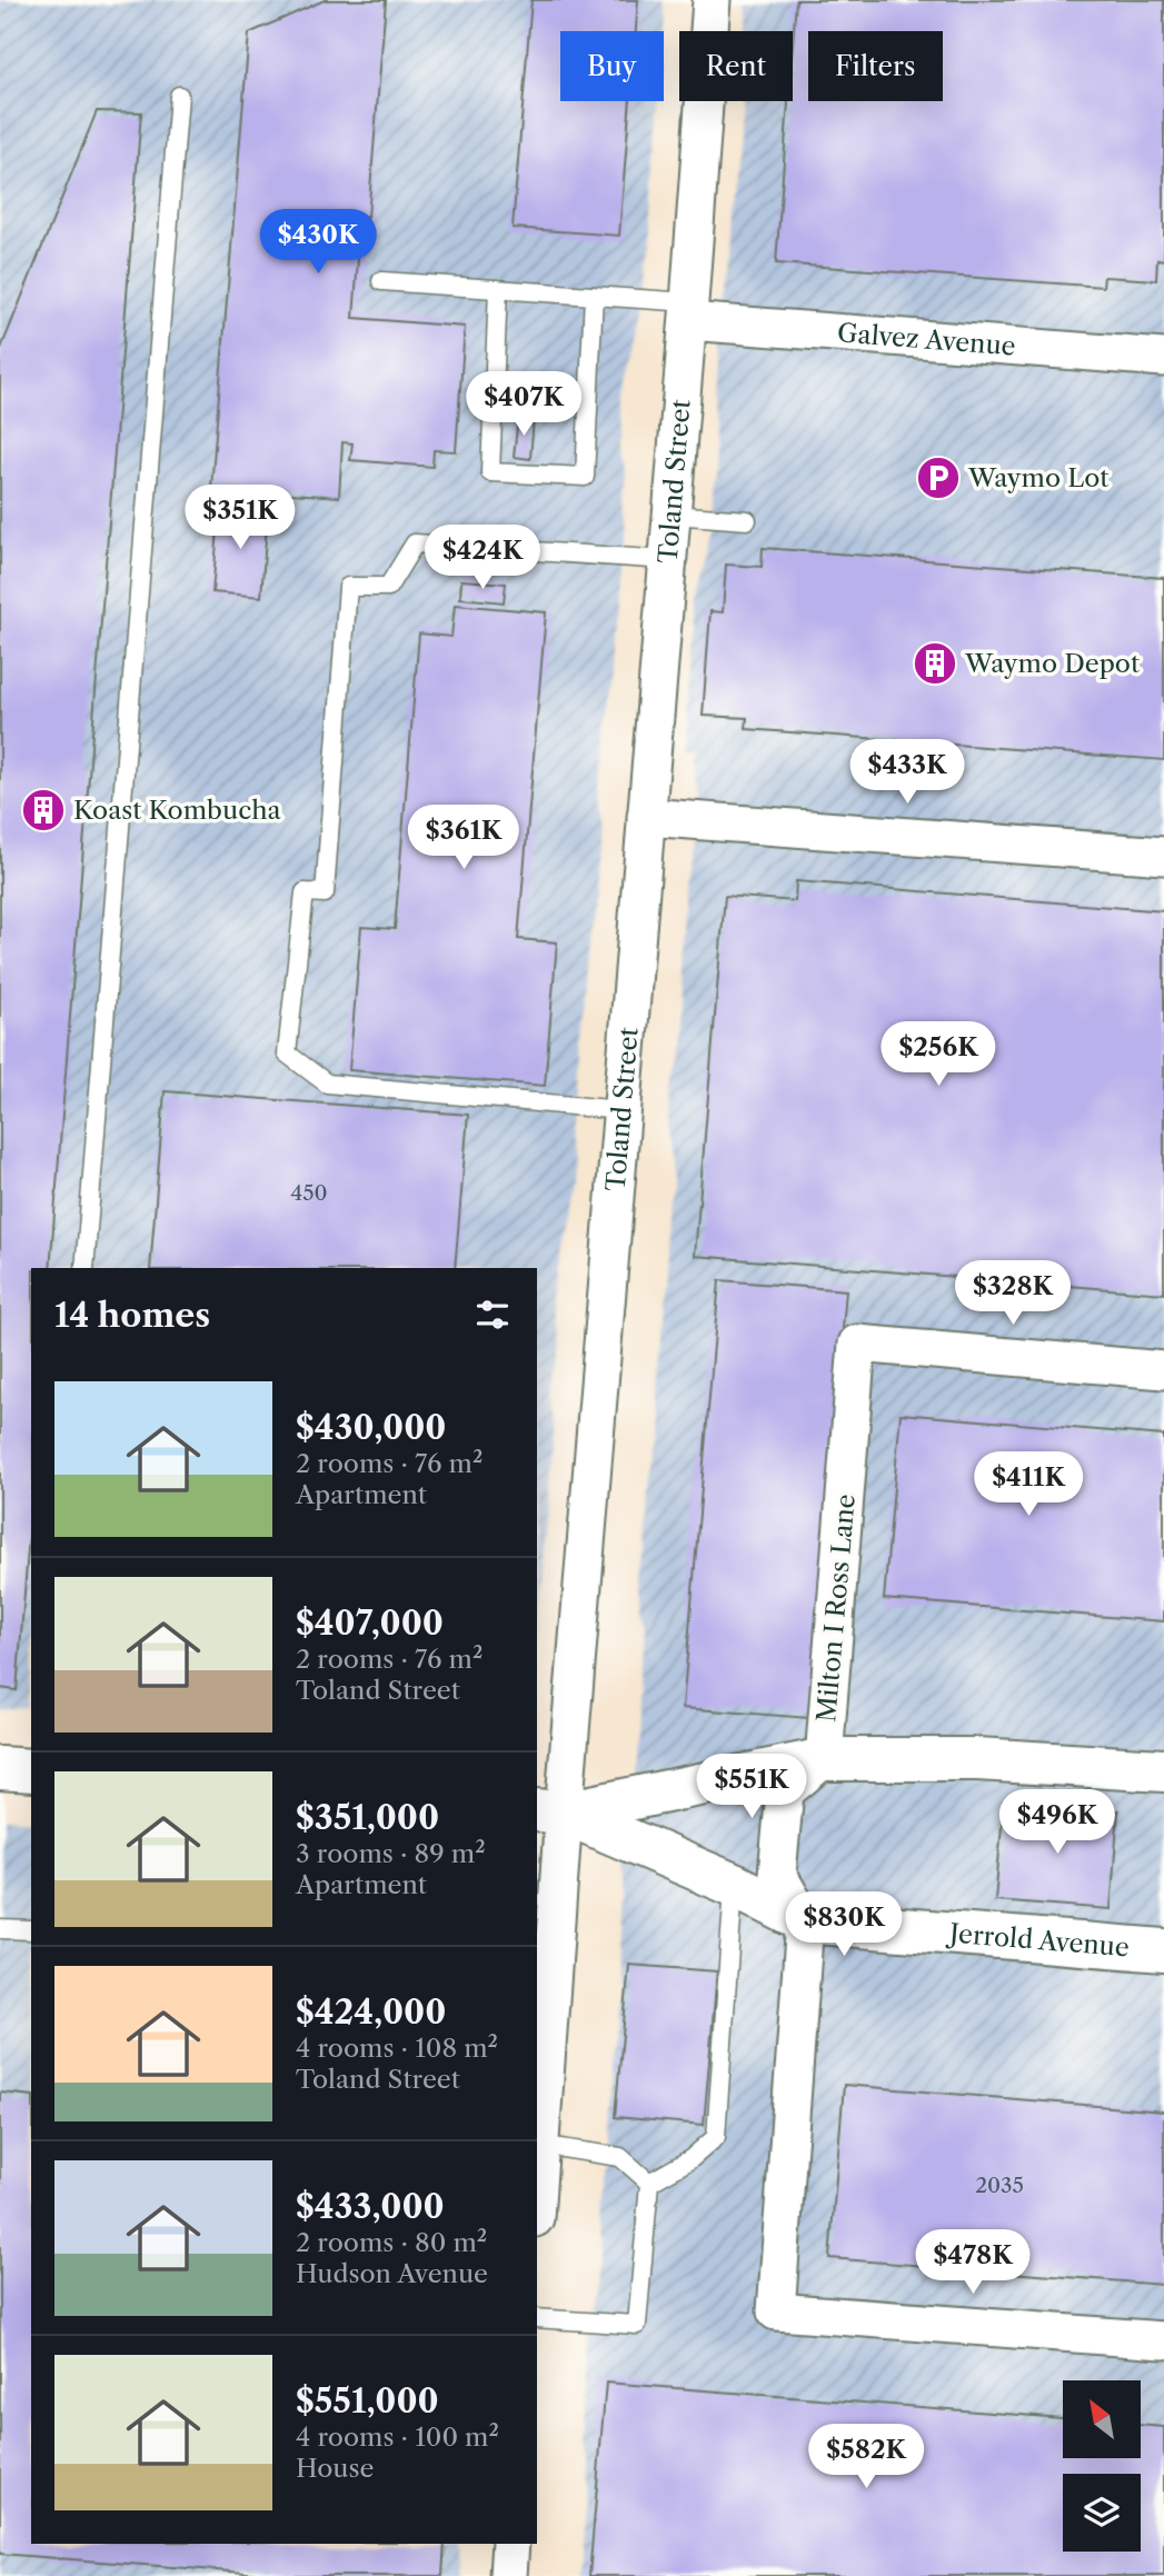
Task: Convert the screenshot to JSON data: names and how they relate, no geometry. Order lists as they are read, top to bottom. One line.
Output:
{"streets":{"street":["Galvez Avenue","Toland Street","Milton I Ross Lane","Jerrold Avenue"]},"crossings":[["Galvez Avenue","Toland Street"],["Toland Street","Jerrold Avenue"],["Milton I Ross Lane","Jerrold Avenue"]],"places":{"parking":["Waymo Lot"],"building":["Waymo Depot","Koast Kombucha"]},"house_numbers":["450","2035"],"north":"top left","page":{"chip":["Buy","Rent","Filters"],"price":["$430K","$407K","$351K","$424K","$433K","$361K","$256K","$328K","$411K","$551K","$496K","$830K","$478K","$582K"],"heading":"14 homes","list":[{"name":"$430,000","note":"2 rooms · 76 m² · Apartment"},{"name":"$407,000","note":"2 rooms · 76 m² · Toland Street"},{"name":"$351,000","note":"3 rooms · 89 m² · Apartment"},{"name":"$424,000","note":"4 rooms · 108 m² · Toland Street"},{"name":"$433,000","note":"2 rooms · 80 m² · Hudson Avenue"},{"name":"$551,000","note":"4 rooms · 100 m² · House"}]}}
